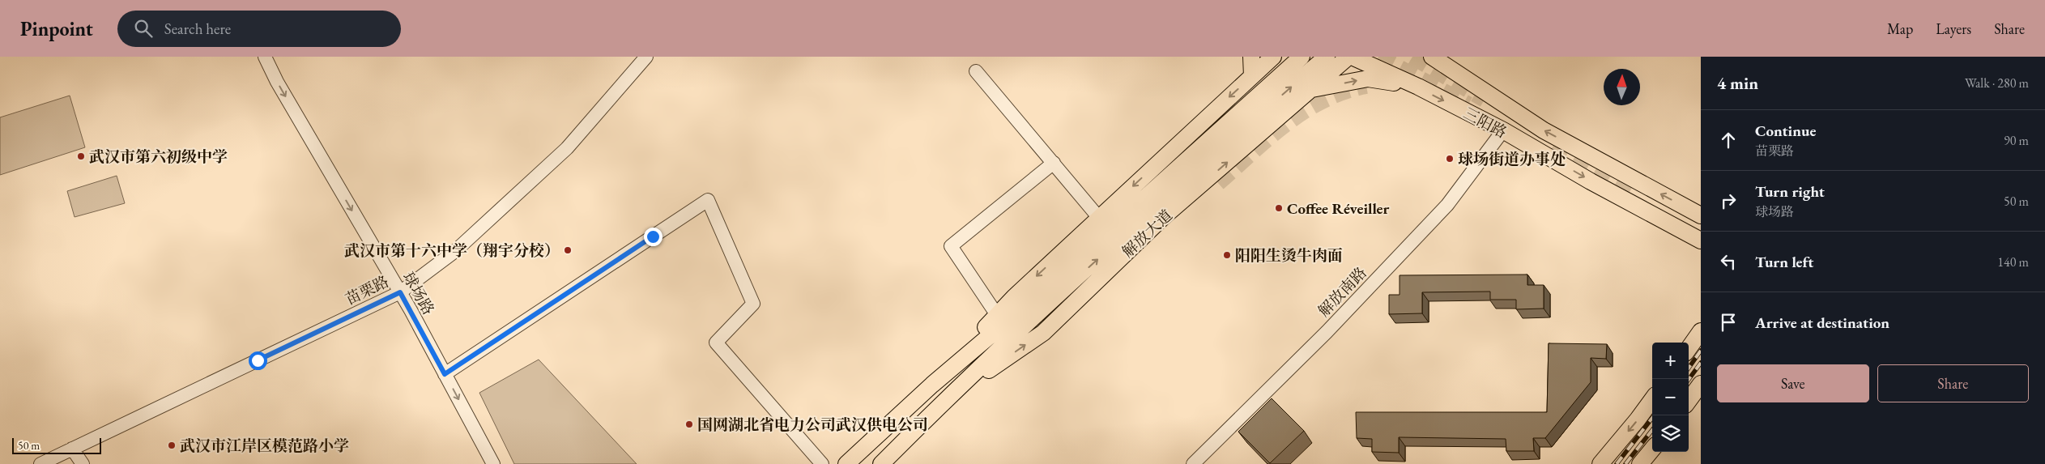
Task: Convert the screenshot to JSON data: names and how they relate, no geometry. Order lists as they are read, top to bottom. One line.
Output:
{"streets":{"main road":["三阳路","解放大道"],"street":["苗栗路","解放南路","球场路"]},"crossings":[["三阳路","解放大道"],["三阳路","解放南路"],["苗栗路","球场路"]],"one_way":["球场路"],"places":["武汉市第六初级中学","球场街道办事处","Coffee Réveiller","武汉市第十六中学（翔宇分校）","阳阳生烫牛肉面","国网湖北省电力公司武汉供电公司","武汉市江岸区模范路小学"],"scale_bar":"50 m","north":"top","page":{"header":"Pinpoint","search":"Search here","nav":["Map","Layers","Share"],"heading":["4 min","Walk · 280 m"],"list":[["Continue","苗栗路","90 m"],["Turn right","球场路","50 m"],["Turn left","140 m"],"Arrive at destination"],"map_buttons":["+","−"],"buttons":["Save","Share"],"scale":"50 m"}}
